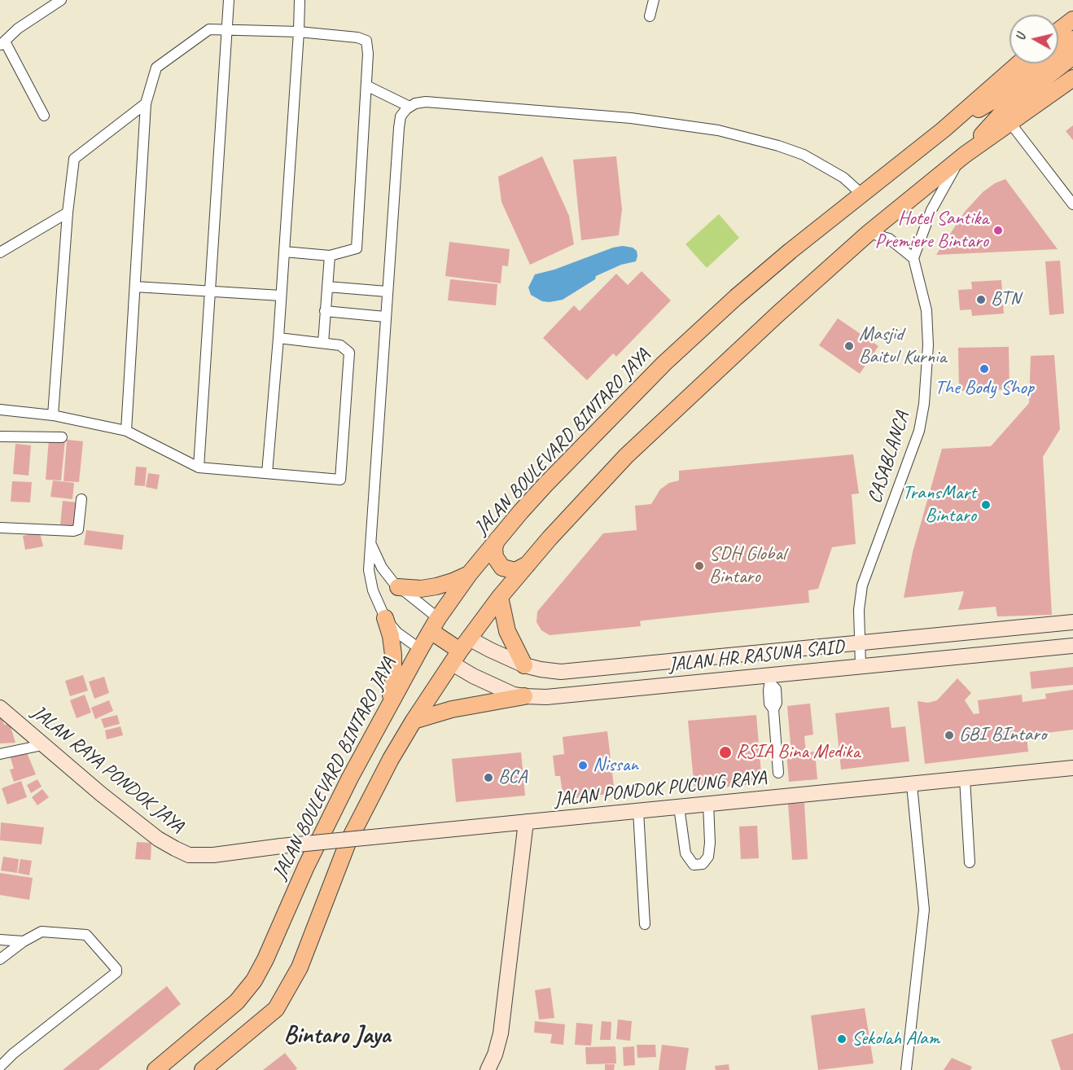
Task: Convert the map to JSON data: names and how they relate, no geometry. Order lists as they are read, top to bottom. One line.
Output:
{"streets":{"main road":["JALAN BOULEVARD BINTARO JAYA","JALAN HR RASUNA SAID","JALAN RAYA PONDOK JAYA","JALAN PONDOK PUCUNG RAYA"],"street":["CASABLANCA"]},"crossings":[["JALAN BOULEVARD BINTARO JAYA","JALAN HR RASUNA SAID"],["CASABLANCA","JALAN HR RASUNA SAID"],["JALAN RAYA PONDOK JAYA","JALAN PONDOK PUCUNG RAYA"]],"districts":["Bintaro Jaya"],"places":["Hotel Santika Premiere Bintaro","BTN","Masjid Baitul Kurnia","The Body Shop","TransMart Bintaro","SDH Global Bintaro","GBI BIntaro","RSIA Bina Medika","Nissan","BCA","Sekolah Alam"],"north":"left"}
